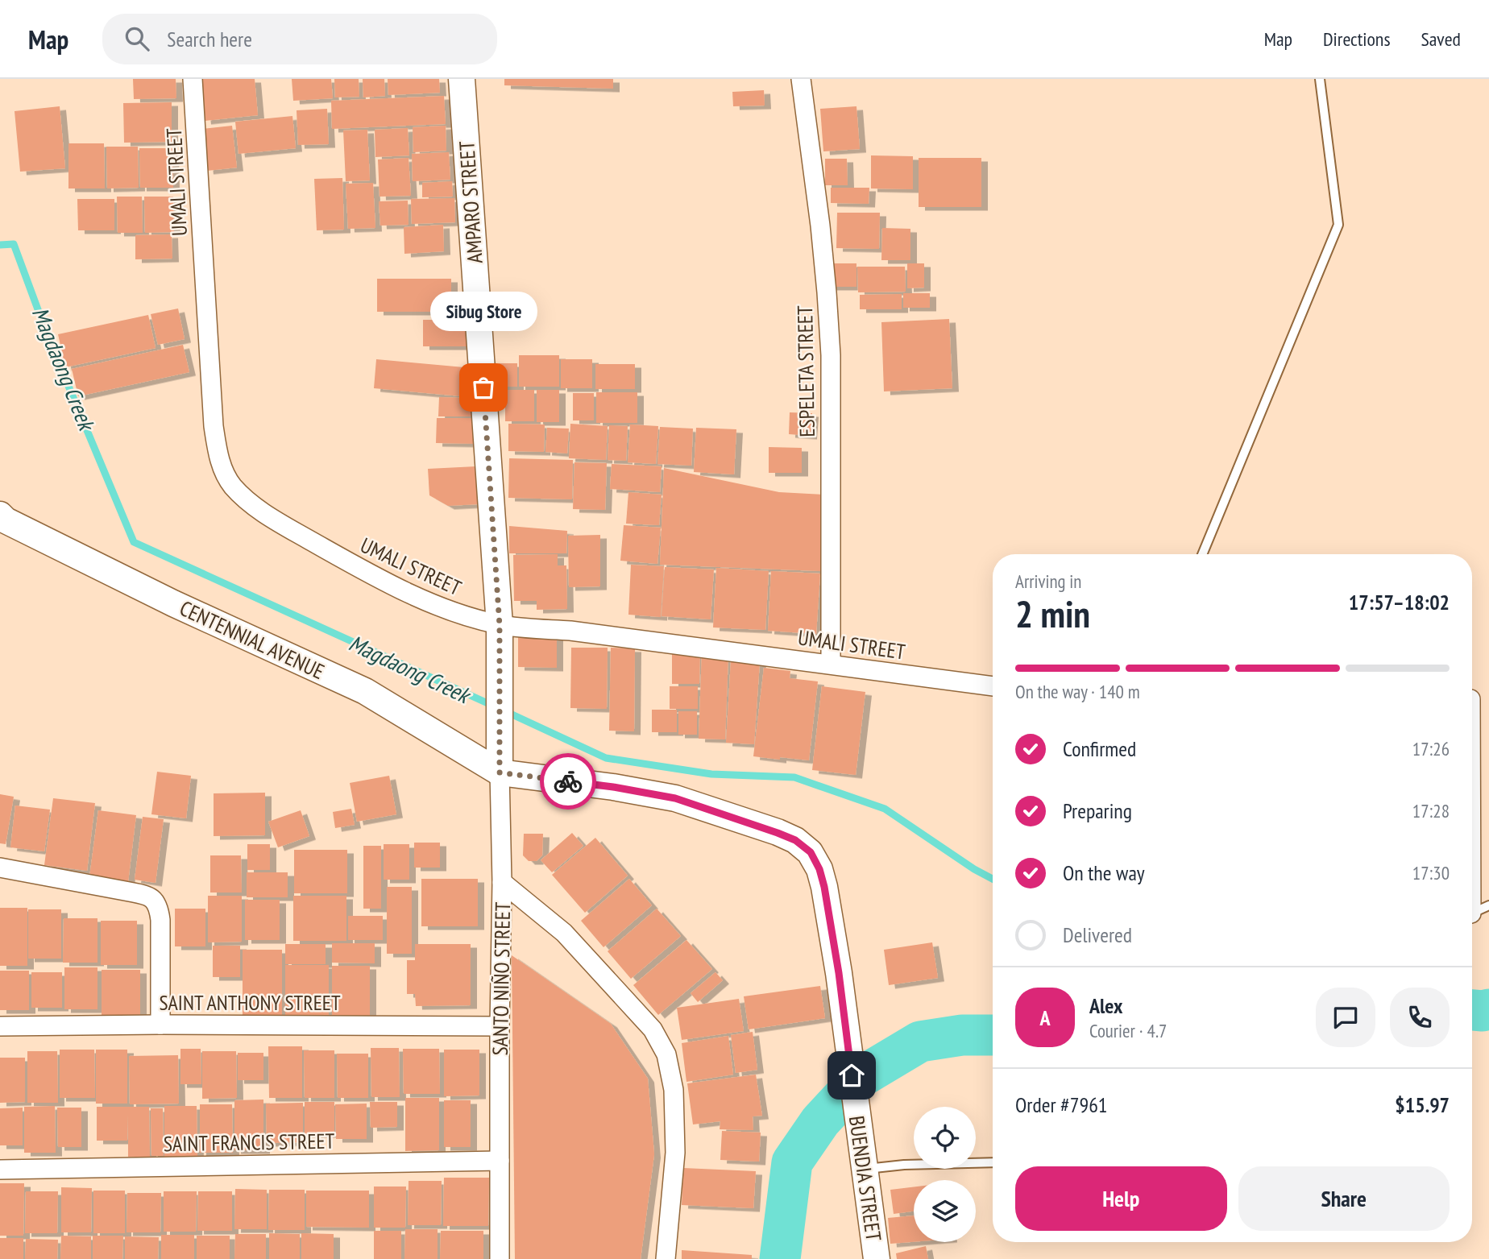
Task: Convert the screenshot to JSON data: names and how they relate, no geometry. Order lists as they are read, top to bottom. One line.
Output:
{"streets":{"street":["UMALI STREET","AMPARO STREET","ESPELETA STREET","CENTENNIAL AVENUE","SANTO NIÑO STREET","SAINT ANTHONY STREET","SAINT FRANCIS STREET","BUENDIA STREET"]},"crossings":[["UMALI STREET","AMPARO STREET"],["UMALI STREET","ESPELETA STREET"],["AMPARO STREET","SANTO NIÑO STREET"],["CENTENNIAL AVENUE","SANTO NIÑO STREET"],["CENTENNIAL AVENUE","BUENDIA STREET"],["SANTO NIÑO STREET","SAINT ANTHONY STREET"],["SANTO NIÑO STREET","SAINT FRANCIS STREET"],["SANTO NIÑO STREET","BUENDIA STREET"]],"water":["Magdaong Creek"],"places":["Sibug Store"],"page":{"header":"Map","search":"Search here","nav":["Map","Directions","Saved"],"bubble":"Sibug Store","heading":["2 min","Arriving in","17:57–18:02"],"panel":["Alex","Courier · 4.7","Order #7961","$15.97"],"bar":"On the way · 140 m","list":[["Confirmed","17:26"],["Preparing","17:28"],["On the way","17:30"],"Delivered"],"round":"A","buttons":["Help","Share"]}}
